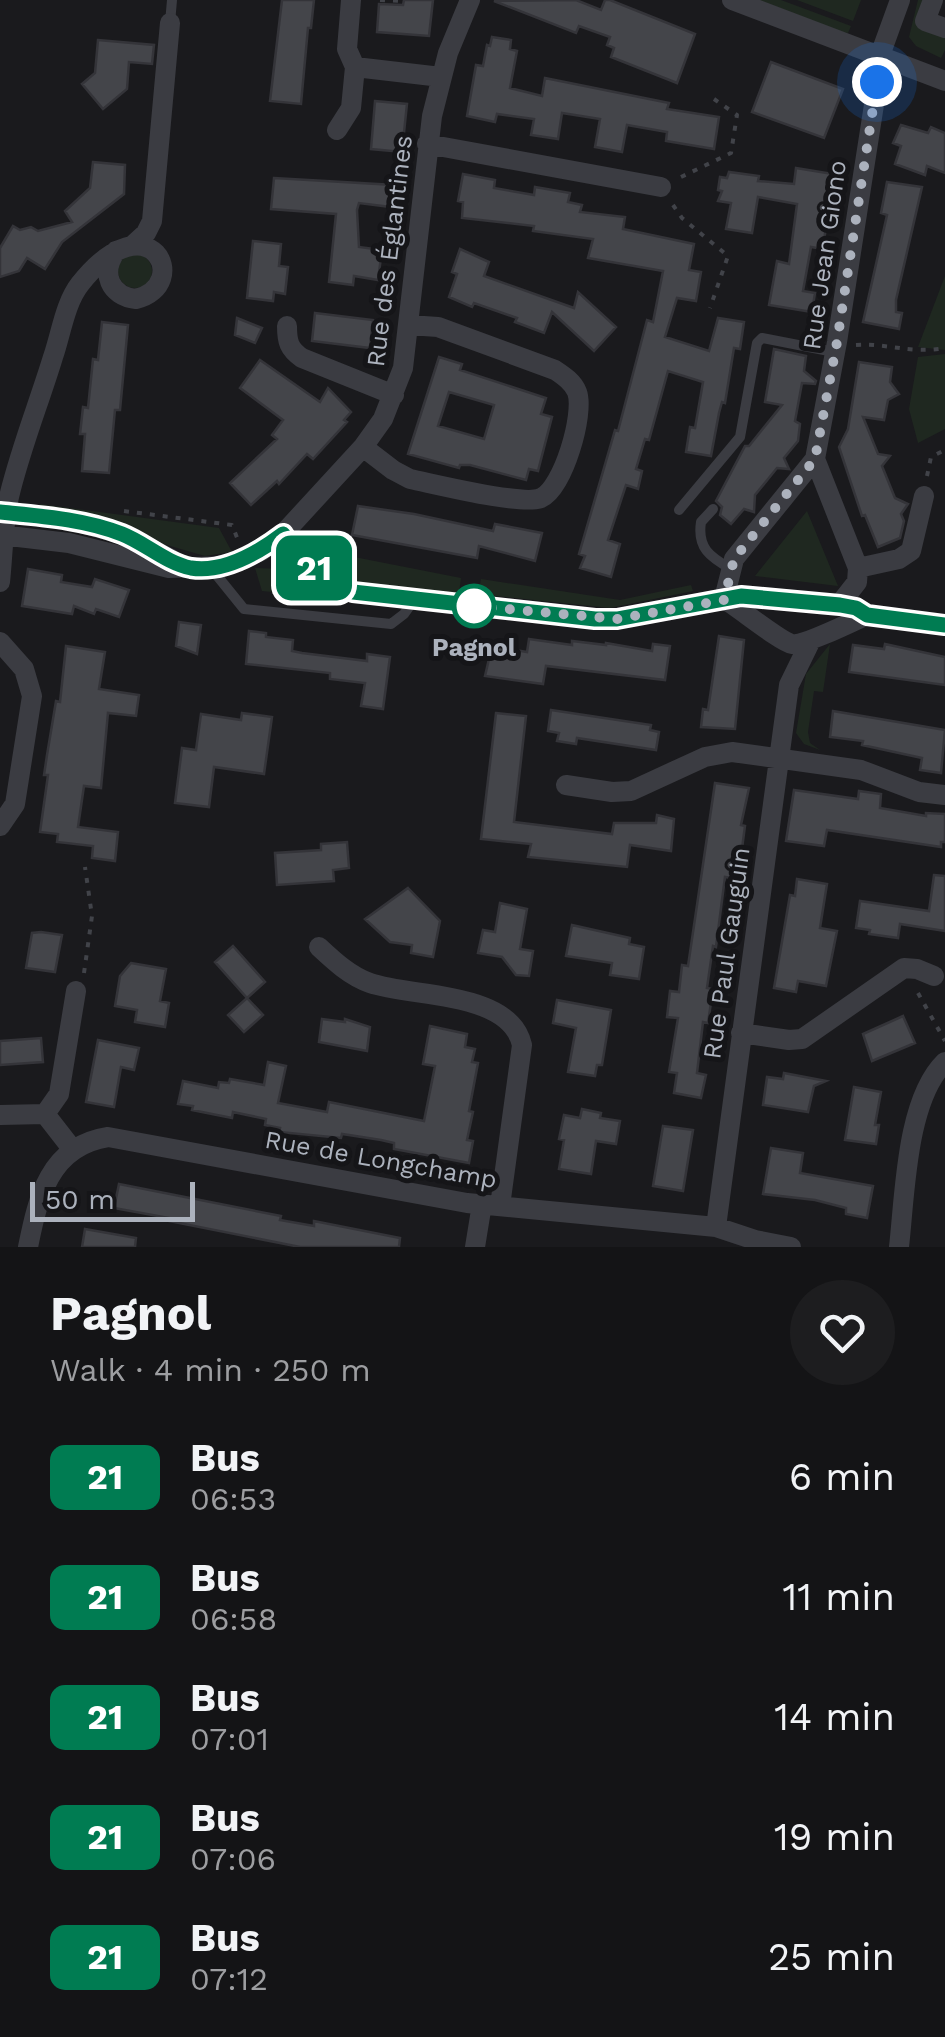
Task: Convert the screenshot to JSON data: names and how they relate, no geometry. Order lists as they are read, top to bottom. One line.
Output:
{"streets":{"street":["Rue des Églantines","Rue Jean Giono","Rue Paul Gauguin","Rue de Longchamp"]},"crossings":[["Rue Paul Gauguin","Rue de Longchamp"]],"places":["Pagnol"],"lines":["bus line 21"],"scale_bar":"50 m","page":{"on_map":"21","scale":"50 m","heading":["Pagnol","Walk · 4 min · 250 m"],"list":[{"mark":"21","name":"Bus","note":"06:53","value":"6 min"},{"mark":"21","name":"Bus","note":"06:58","value":"11 min"},{"mark":"21","name":"Bus","note":"07:01","value":"14 min"},{"mark":"21","name":"Bus","note":"07:06","value":"19 min"},{"mark":"21","name":"Bus","note":"07:12","value":"25 min"}]}}
